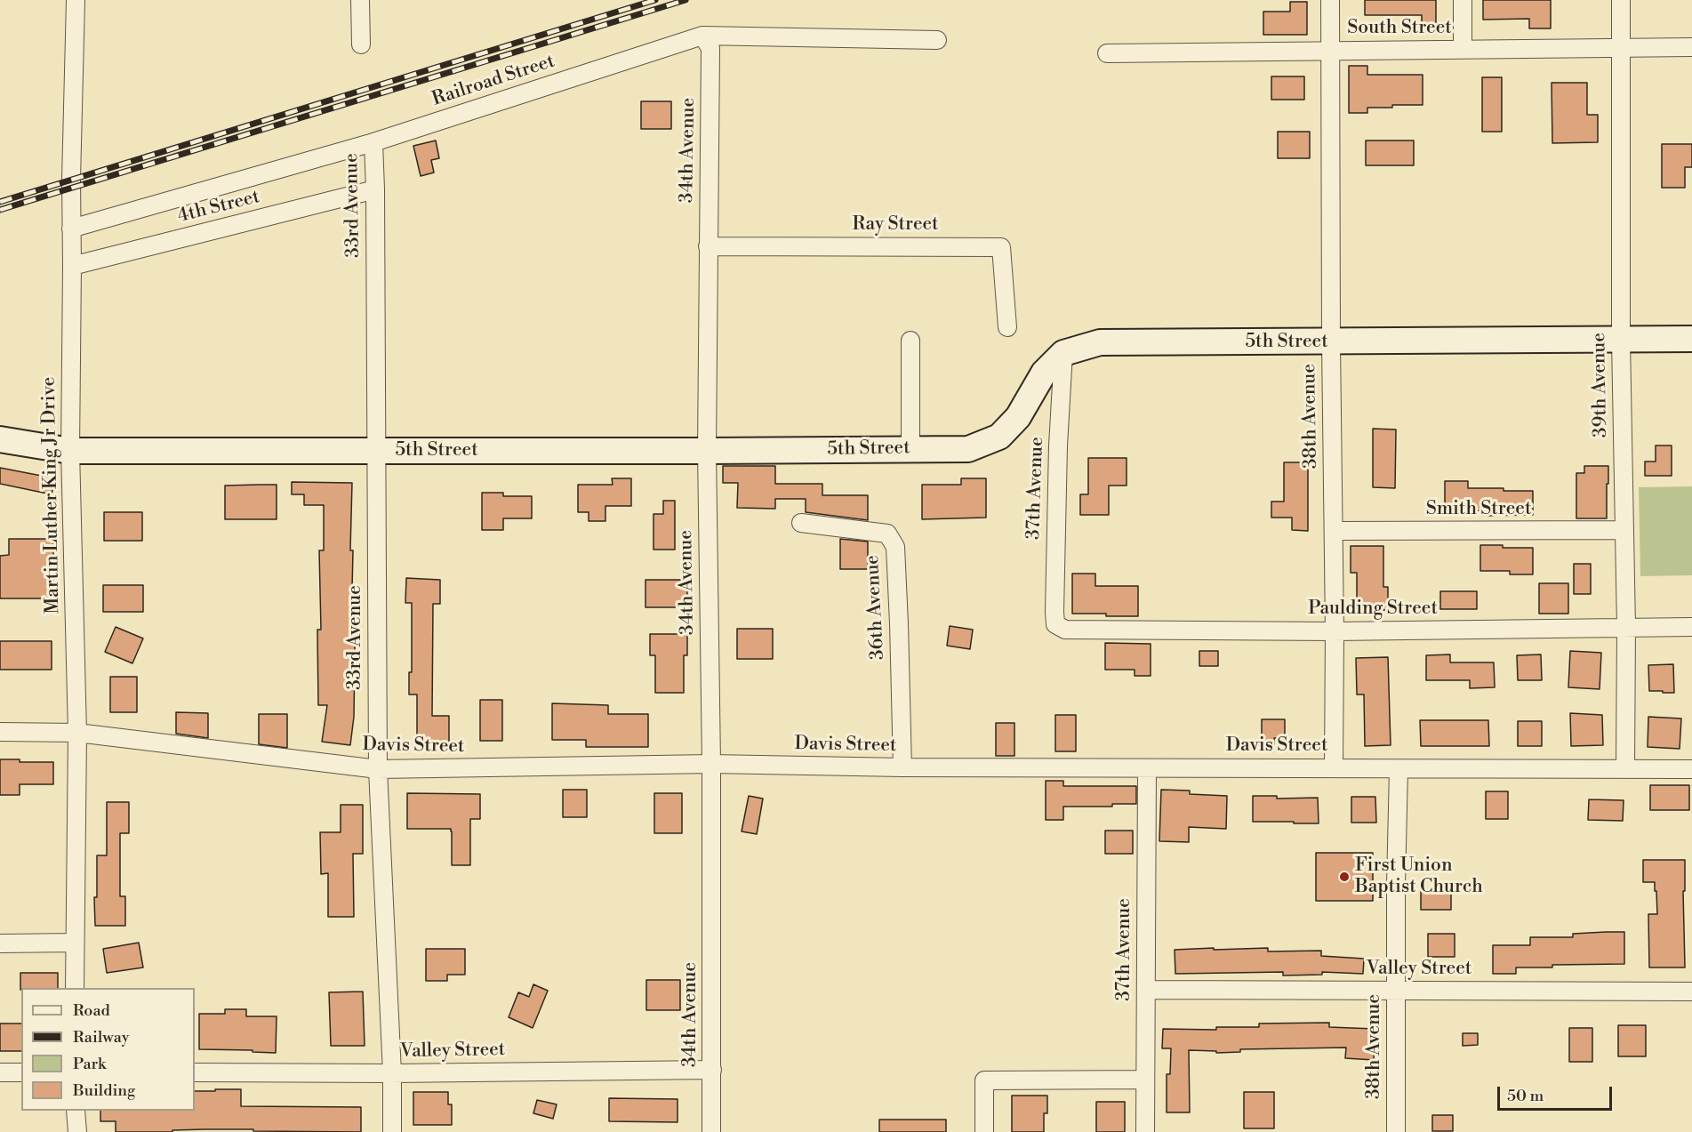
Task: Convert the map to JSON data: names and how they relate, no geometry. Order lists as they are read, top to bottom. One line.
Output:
{"streets":{"street":["South Street","Railroad Street","34th Avenue","33rd Avenue","4th Street","Ray Street","5th Street","39th Avenue","38th Avenue","37th Avenue","Martin Luther King Jr Drive","Smith Street","36th Avenue","Paulding Street","Davis Street","Valley Street"]},"crossings":[["South Street","39th Avenue"],["South Street","38th Avenue"],["Railroad Street","34th Avenue"],["Railroad Street","33rd Avenue"],["Railroad Street","Martin Luther King Jr Drive"],["34th Avenue","Ray Street"],["34th Avenue","5th Street"],["34th Avenue","Davis Street"],["34th Avenue","Valley Street"],["33rd Avenue","4th Street"],["33rd Avenue","5th Street"],["33rd Avenue","Davis Street"],["33rd Avenue","Valley Street"],["4th Street","Martin Luther King Jr Drive"],["5th Street","39th Avenue"],["5th Street","38th Avenue"],["5th Street","37th Avenue"],["5th Street","Martin Luther King Jr Drive"],["39th Avenue","Smith Street"],["39th Avenue","Paulding Street"],["39th Avenue","Davis Street"],["38th Avenue","Smith Street"],["38th Avenue","Paulding Street"],["38th Avenue","Davis Street"],["38th Avenue","Valley Street"],["37th Avenue","Paulding Street"],["37th Avenue","Davis Street"],["37th Avenue","Valley Street"],["Martin Luther King Jr Drive","Davis Street"],["36th Avenue","Davis Street"]],"places":["First Union Baptist Church"],"legend":["Road","Railway","Park","Building"],"scale_bar":"50 m"}
